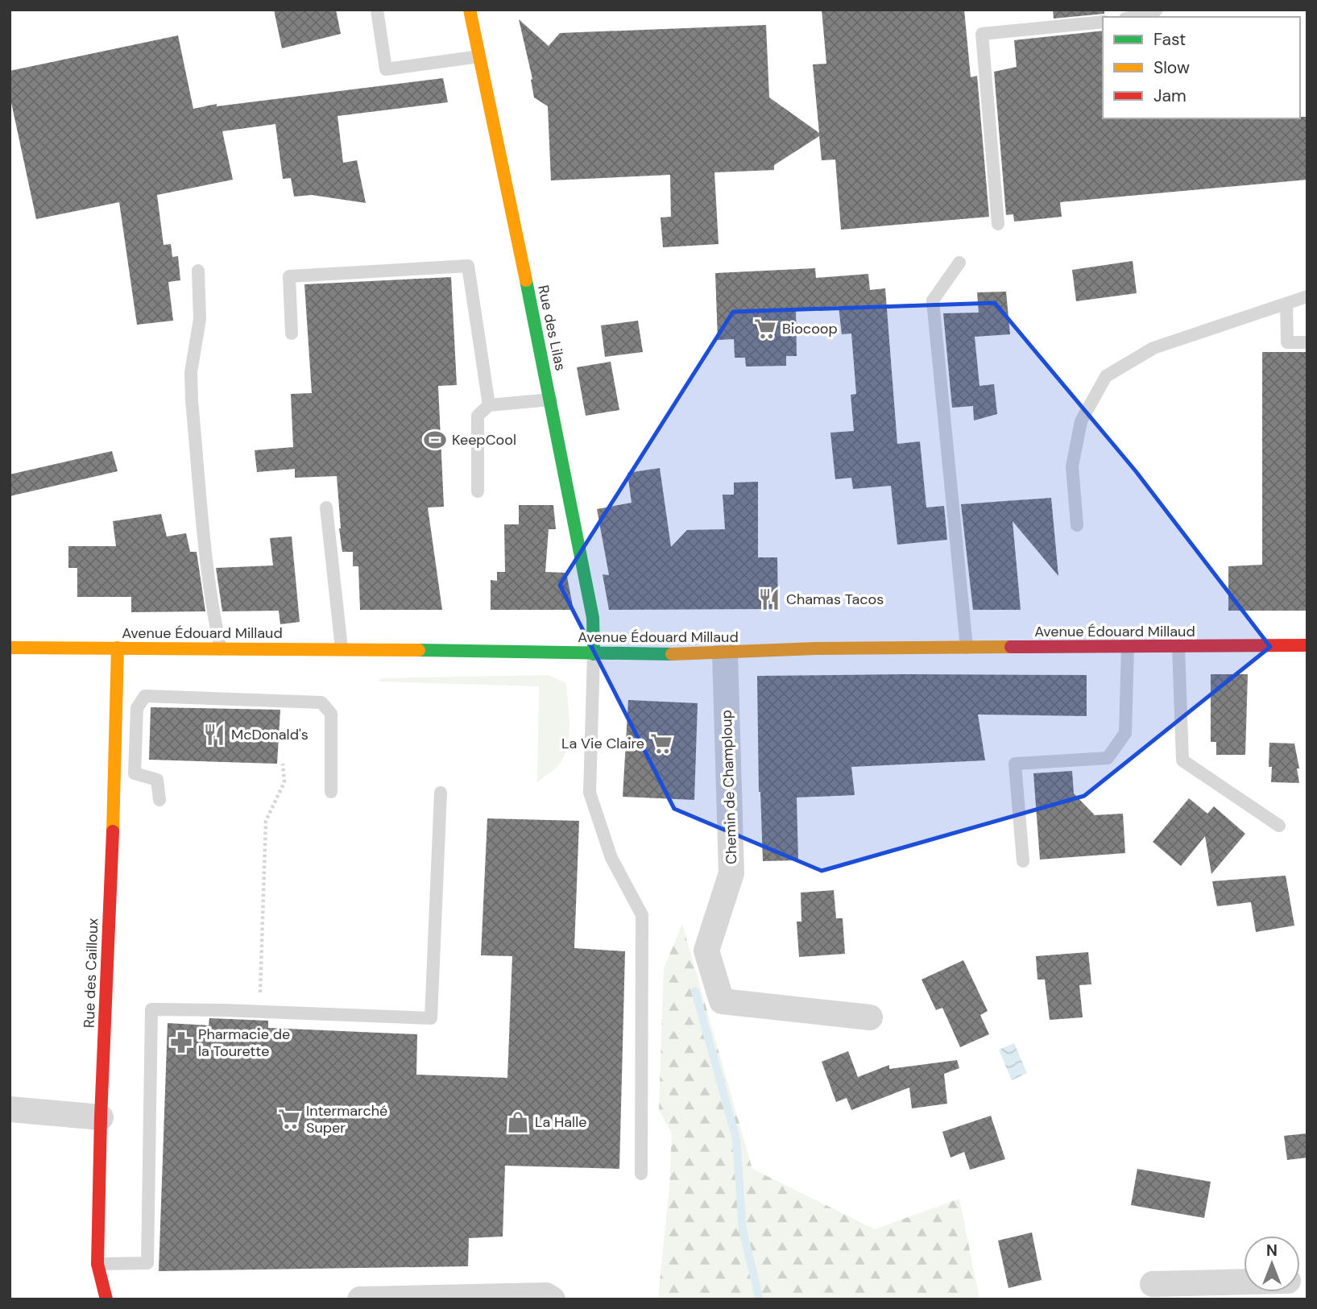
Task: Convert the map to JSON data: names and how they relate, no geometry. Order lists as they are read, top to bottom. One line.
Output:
{"streets":{"main road":["Rue des Lilas","Avenue Édouard Millaud","Rue des Cailloux"],"street":["Chemin de Champloup"]},"crossings":[["Rue des Lilas","Avenue Édouard Millaud"],["Avenue Édouard Millaud","Chemin de Champloup"],["Avenue Édouard Millaud","Rue des Cailloux"]],"places":{"supermarket":["Biocoop","La Vie Claire","Intermarché Super"],"sports":["KeepCool"],"restaurant":["Chamas Tacos","McDonald's"],"pharmacy":["Pharmacie de la Tourette"],"shop":["La Halle"]},"legend":["Fast","Slow","Jam"],"north":"top"}
